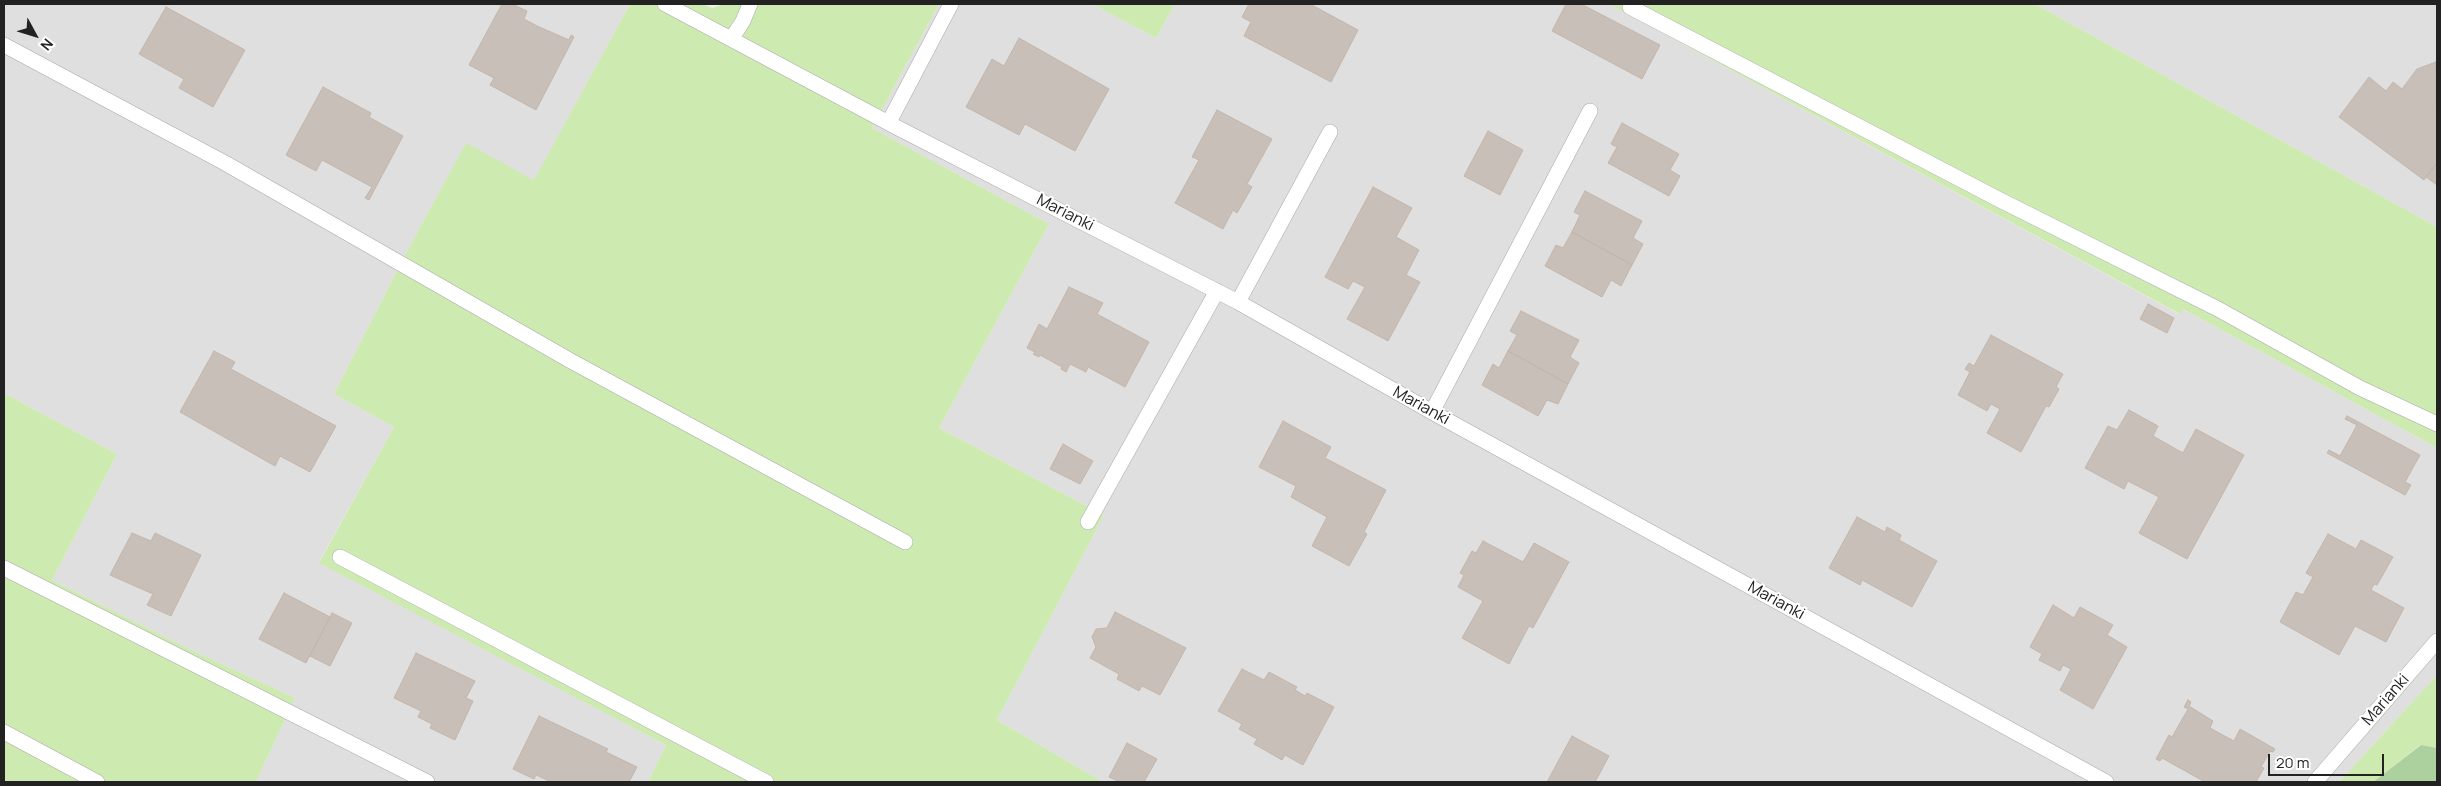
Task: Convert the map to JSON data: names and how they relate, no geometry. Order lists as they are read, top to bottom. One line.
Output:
{"streets":{"lane":["Marianki"]},"scale_bar":"20 m","north":"bottom right"}
